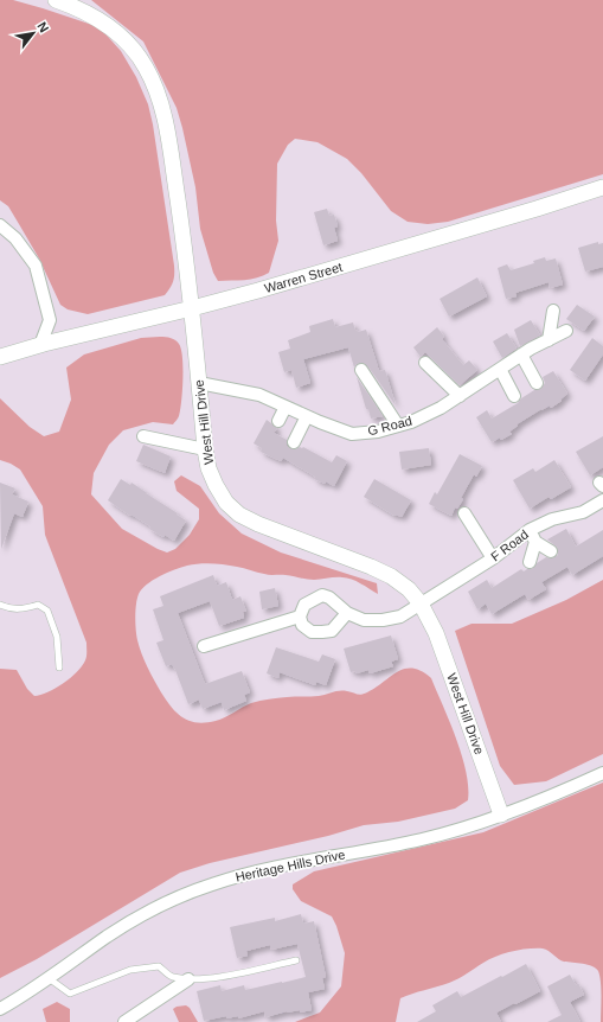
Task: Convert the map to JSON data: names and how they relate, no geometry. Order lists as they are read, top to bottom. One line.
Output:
{"streets":{"street":["Warren Street","West Hill Drive","G Road","F Road","Heritage Hills Drive"]},"crossings":[["Warren Street","West Hill Drive"],["West Hill Drive","G Road"],["West Hill Drive","F Road"],["West Hill Drive","Heritage Hills Drive"]],"north":"top right"}
